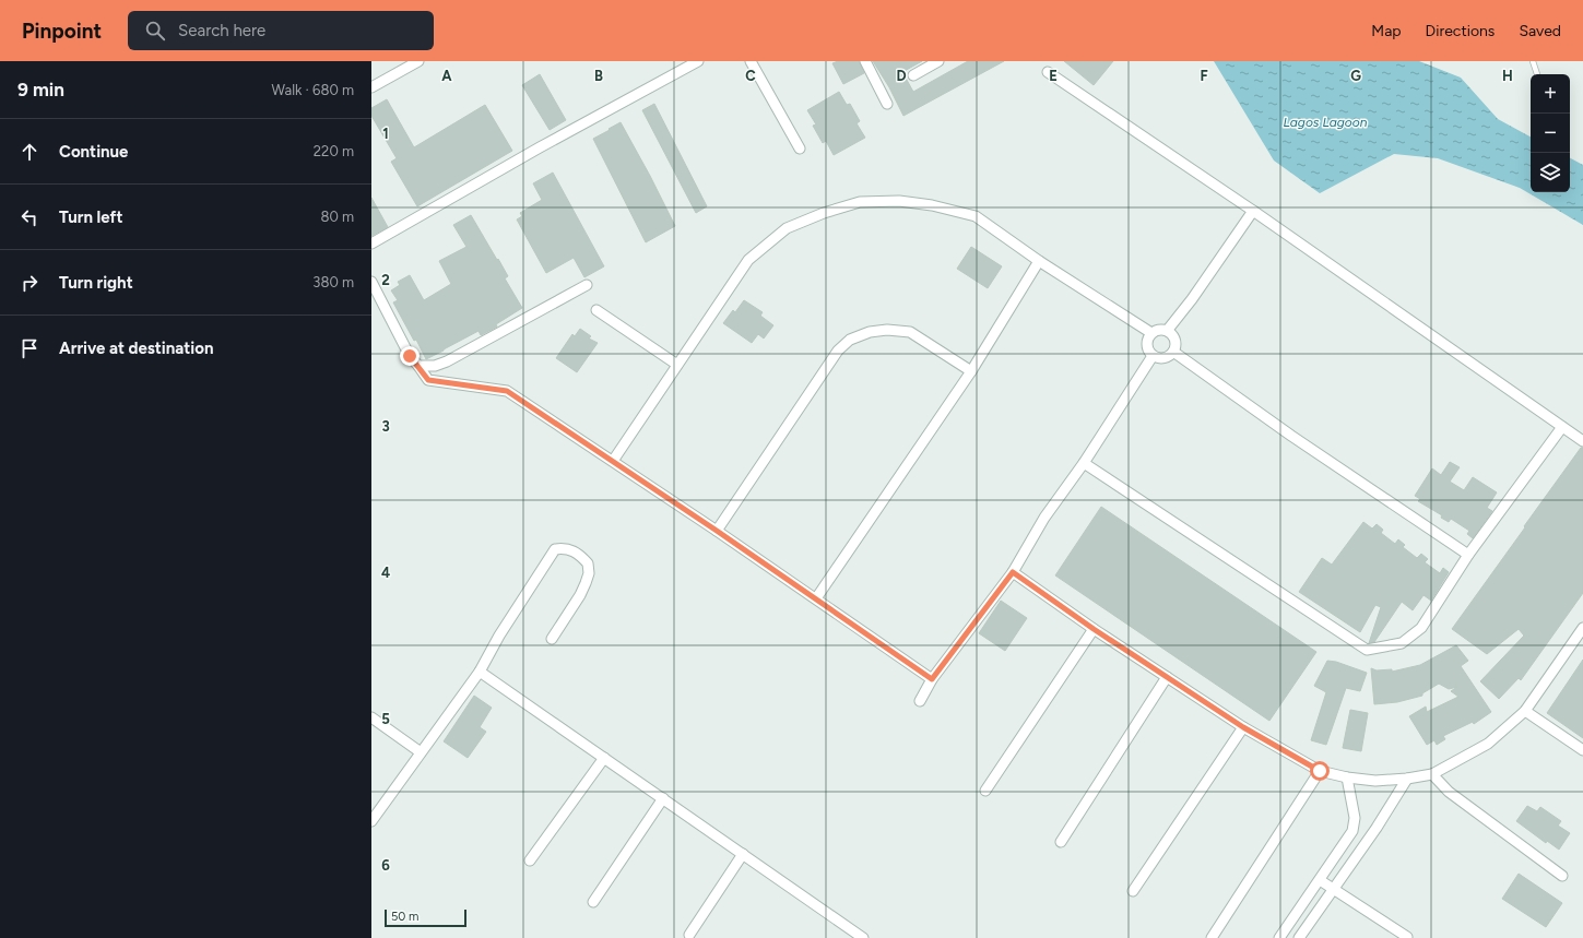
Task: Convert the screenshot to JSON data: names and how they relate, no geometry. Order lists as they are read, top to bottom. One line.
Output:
{"water":["Lagos Lagoon"],"scale_bar":"50 m","page":{"header":"Pinpoint","search":"Search here","nav":["Map","Directions","Saved"],"heading":["9 min","Walk · 680 m"],"map_buttons":["+","−"],"list":[["Continue","220 m"],["Turn left","80 m"],["Turn right","380 m"],"Arrive at destination"],"scale":"50 m"},"grid":{"columns":["A","B","C","D","E","F","G","H"],"rows":["1","2","3","4","5","6"]}}
